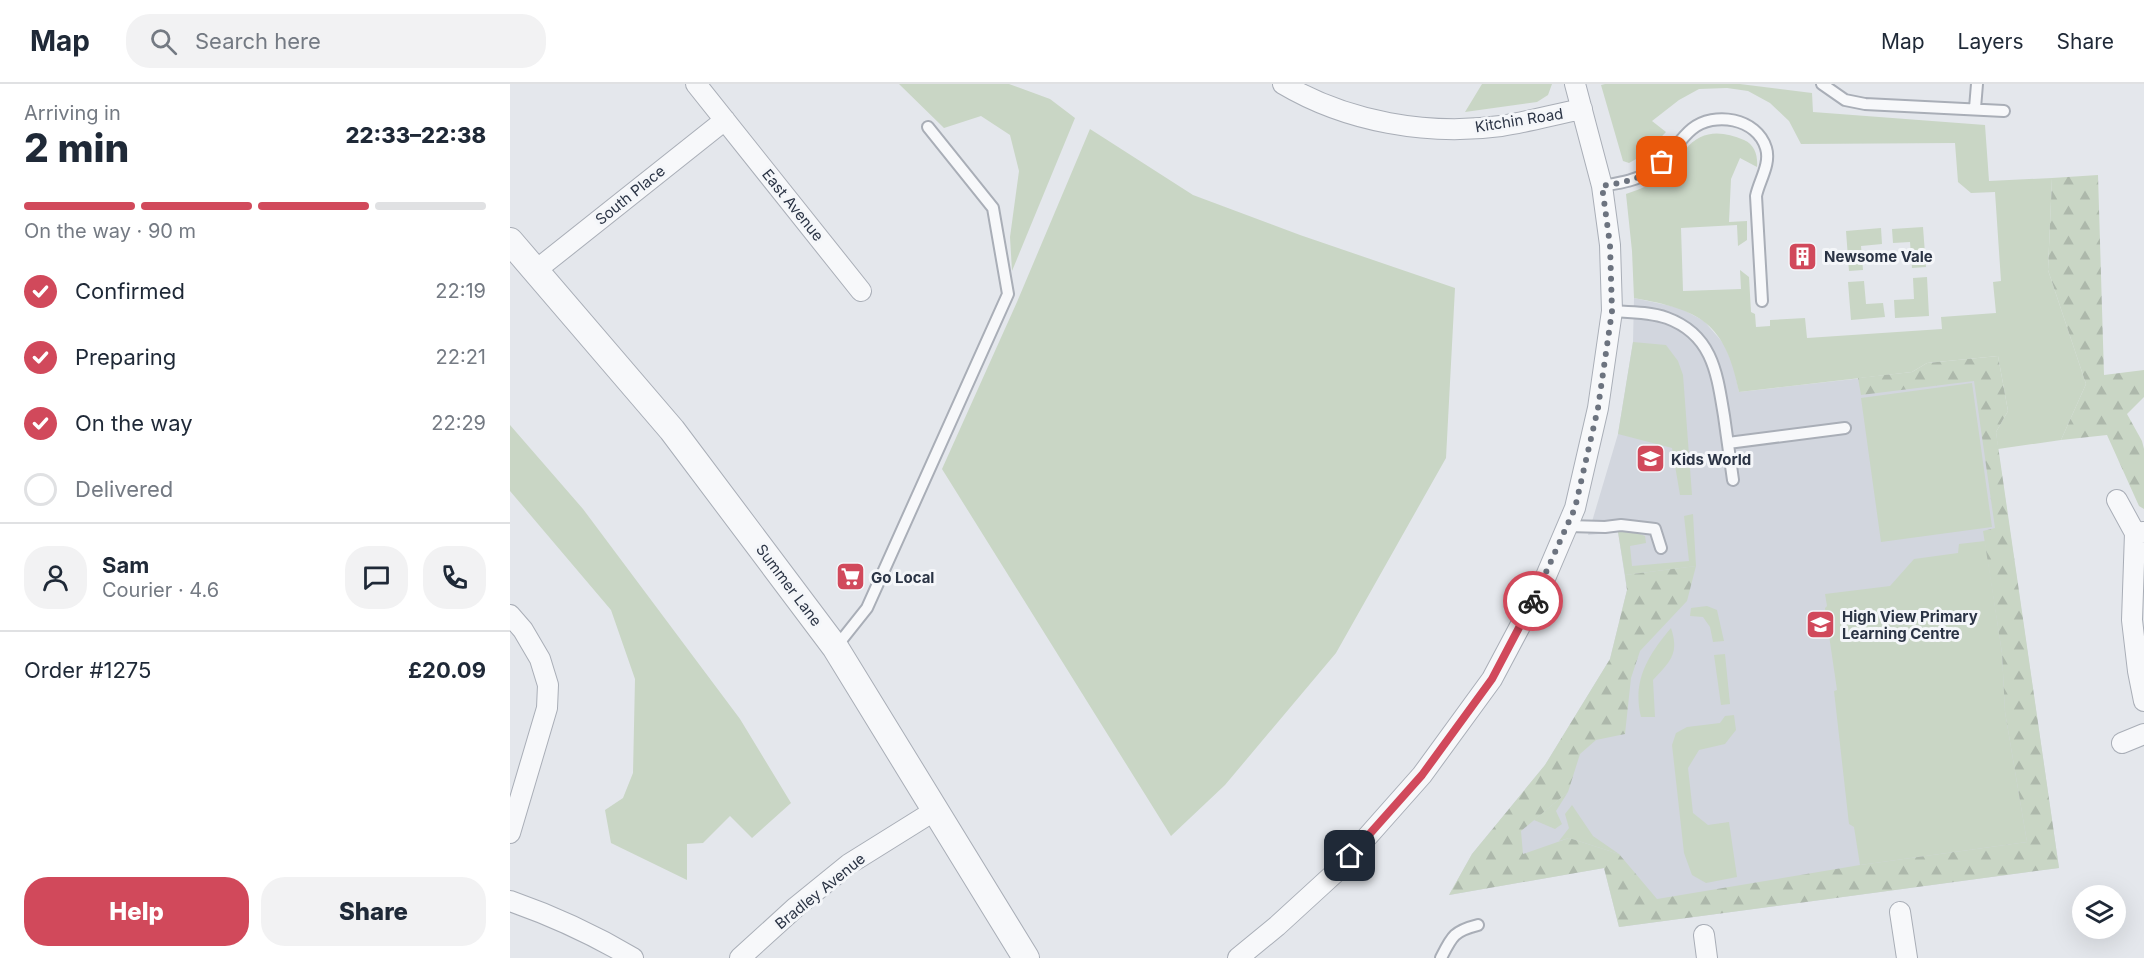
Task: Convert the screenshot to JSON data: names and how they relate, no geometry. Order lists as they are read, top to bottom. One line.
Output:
{"streets":{"street":["Kitchin Road","South Place","East Avenue","Summer Lane","Bradley Avenue"]},"crossings":[["South Place","East Avenue"],["South Place","Summer Lane"],["Summer Lane","Bradley Avenue"]],"places":{"building":["Newsome Vale"],"school or university":["Kids World","High View Primary Learning Centre"],"supermarket":["Go Local"]},"page":{"header":"Map","search":"Search here","nav":["Map","Layers","Share"],"heading":["2 min","Arriving in","22:33–22:38"],"panel":["Sam","Courier · 4.6","Order #1275","£20.09"],"bar":"On the way · 90 m","list":[["Confirmed","22:19"],["Preparing","22:21"],["On the way","22:29"],"Delivered"],"buttons":["Help","Share"]}}
